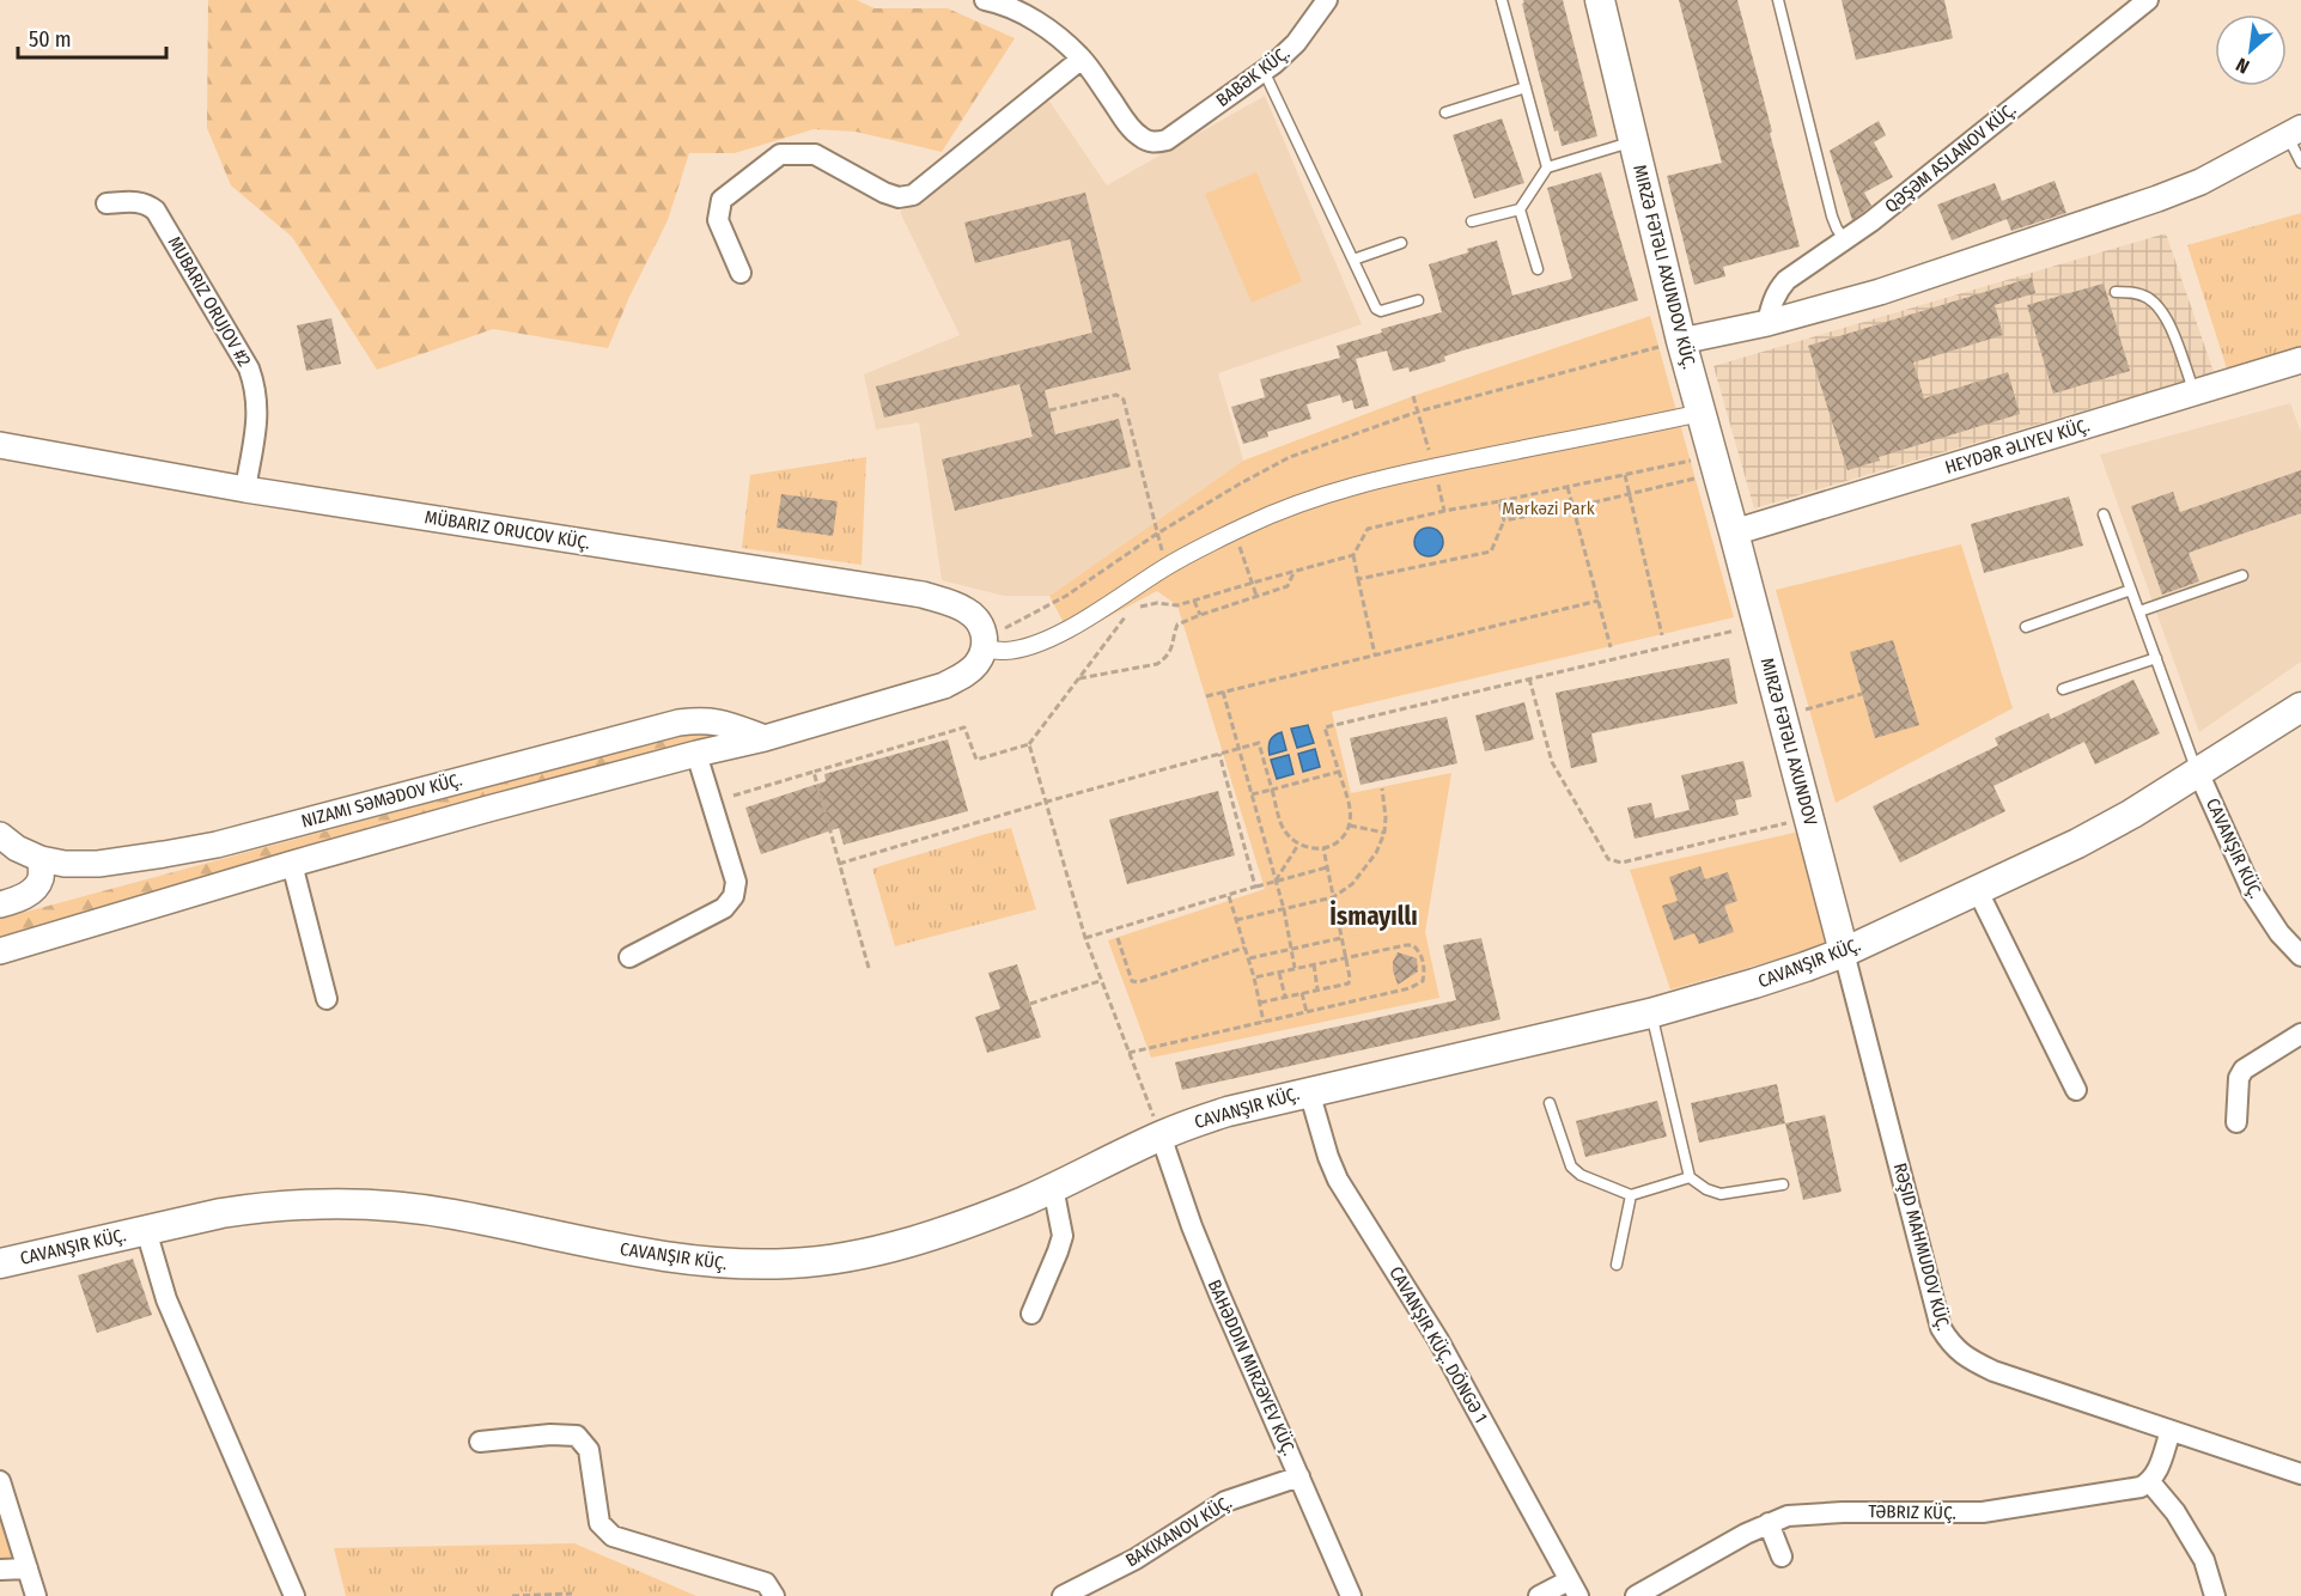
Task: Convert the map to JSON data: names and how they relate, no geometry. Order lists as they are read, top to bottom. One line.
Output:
{"streets":{"main road":["MIRZƏ FƏTƏLI AXUNDOV KÜÇ.","MIRZƏ FƏTƏLI AXUNDOV"],"street":["BABƏK KÜÇ.","QƏŞƏM ASLANOV KÜÇ.","MUBARIZ ORUJOV #2","HEYDƏR ƏLIYEV KÜÇ.","MÜBARIZ ORUCOV KÜÇ.","NIZAMI SƏMƏDOV KÜÇ.","CAVANŞIR KÜÇ.","RƏŞID MAHMUDOV KÜÇ.","BAHƏDDIN MIRZƏYEV KÜÇ.","TƏBRIZ KÜÇ."]},"crossings":[["MIRZƏ FƏTƏLI AXUNDOV KÜÇ.","HEYDƏR ƏLIYEV KÜÇ."],["MIRZƏ FƏTƏLI AXUNDOV KÜÇ.","MIRZƏ FƏTƏLI AXUNDOV"],["MUBARIZ ORUJOV #2","MÜBARIZ ORUCOV KÜÇ."],["HEYDƏR ƏLIYEV KÜÇ.","MIRZƏ FƏTƏLI AXUNDOV"],["MIRZƏ FƏTƏLI AXUNDOV","RƏŞID MAHMUDOV KÜÇ."]],"districts":["İsmayıllı"],"parks":["Mərkəzi Park"],"scale_bar":"50 m","north":"bottom left"}
